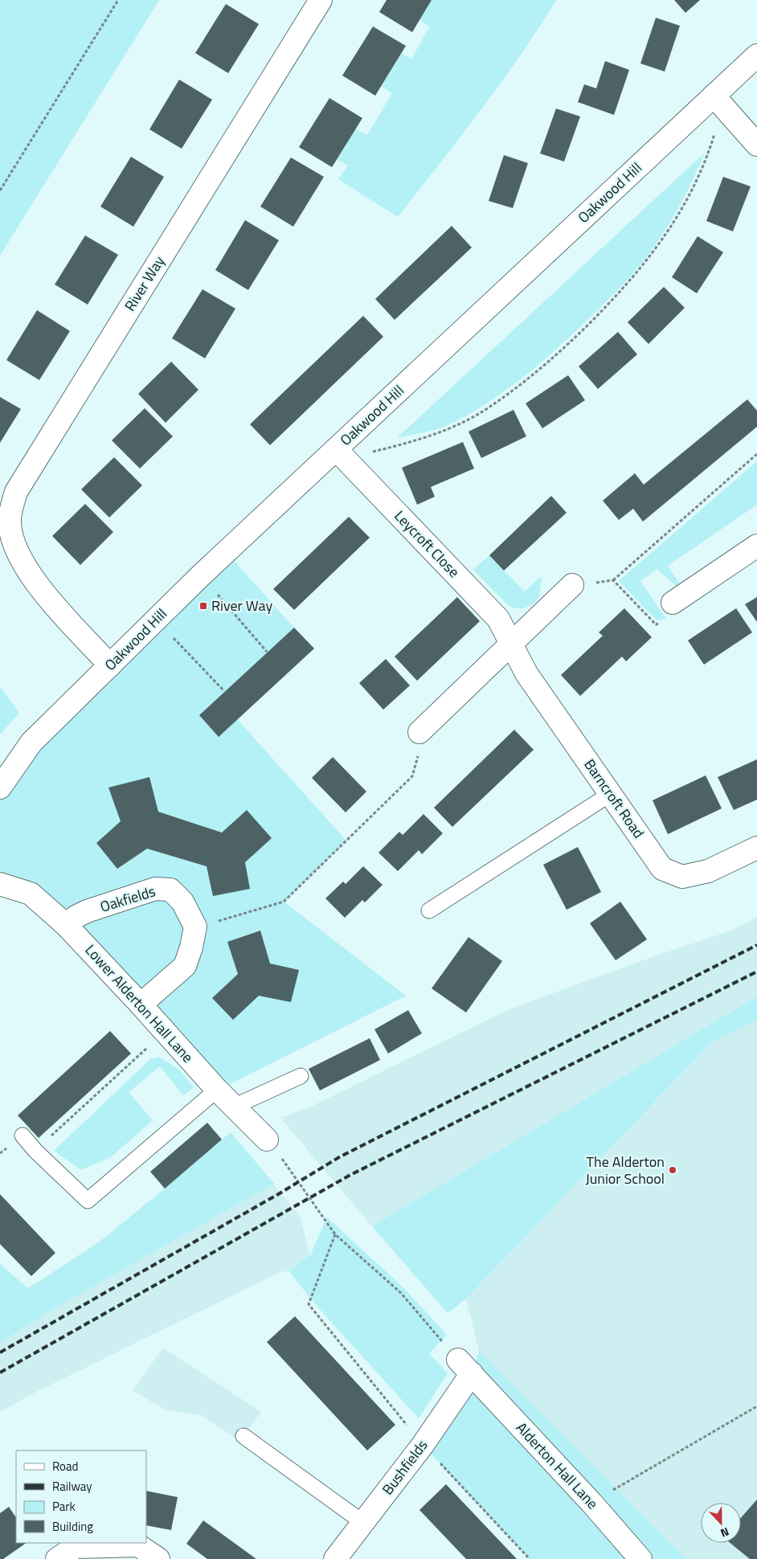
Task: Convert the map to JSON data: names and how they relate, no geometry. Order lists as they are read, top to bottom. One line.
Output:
{"streets":{"street":["Oakwood Hill","River Way","Leycroft Close","Barncroft Road","Oakfields","Lower Alderton Hall Lane","Alderton Hall Lane","Bushfields"]},"crossings":[["Oakwood Hill","River Way"],["Oakwood Hill","Leycroft Close"],["Leycroft Close","Barncroft Road"],["Oakfields","Lower Alderton Hall Lane"],["Alderton Hall Lane","Bushfields"]],"places":{"transit":["River Way"],"other":["The Alderton Junior School"]},"legend":["Road","Railway","Park","Building"],"north":"bottom"}
